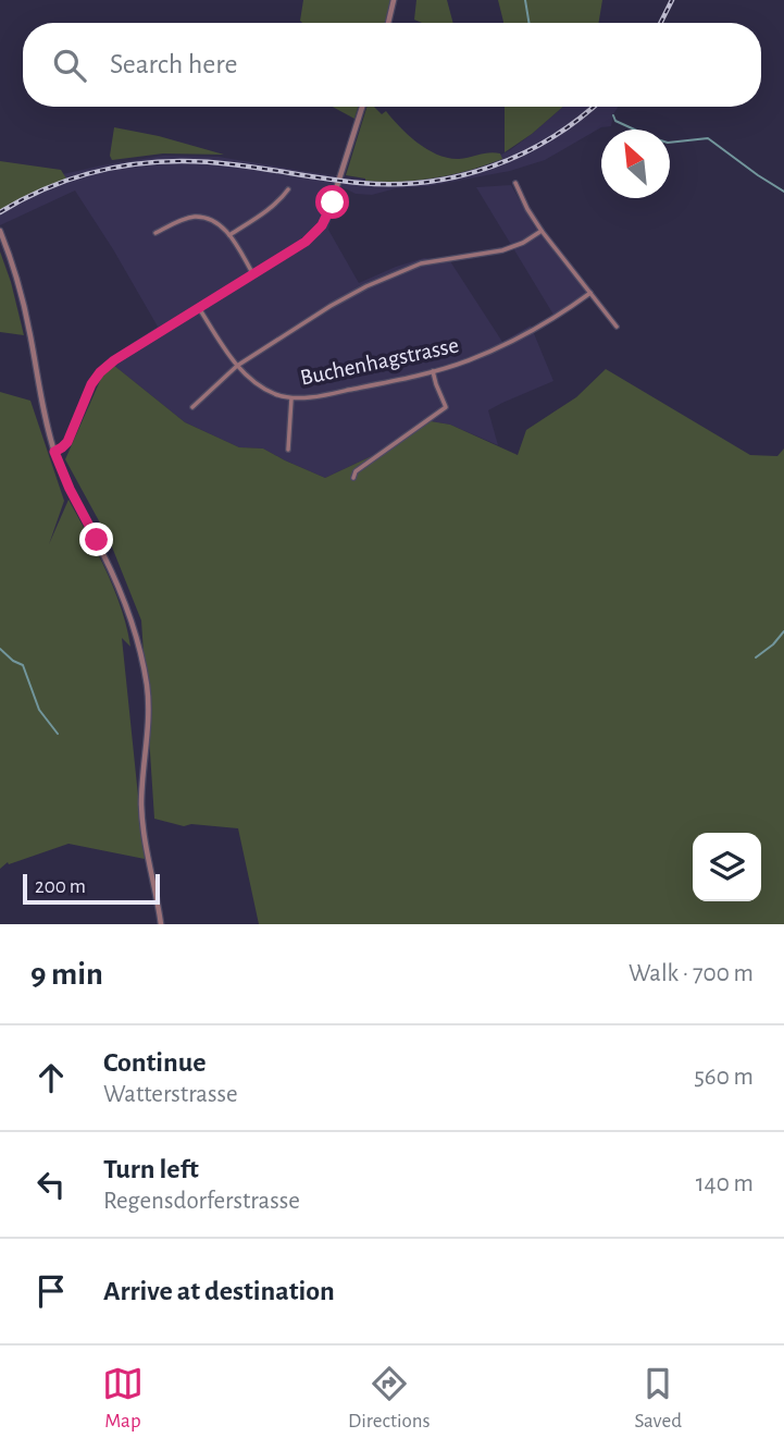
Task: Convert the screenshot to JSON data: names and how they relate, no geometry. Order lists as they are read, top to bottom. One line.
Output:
{"streets":{"street":["Buchenhagstrasse"]},"scale_bar":"200 m","north":"top left","page":{"search":"Search here","scale":"200 m","heading":["9 min","Walk · 700 m"],"list":[["Continue","Watterstrasse","560 m"],["Turn left","Regensdorferstrasse","140 m"],"Arrive at destination"],"nav":["Map","Directions","Saved"]}}
